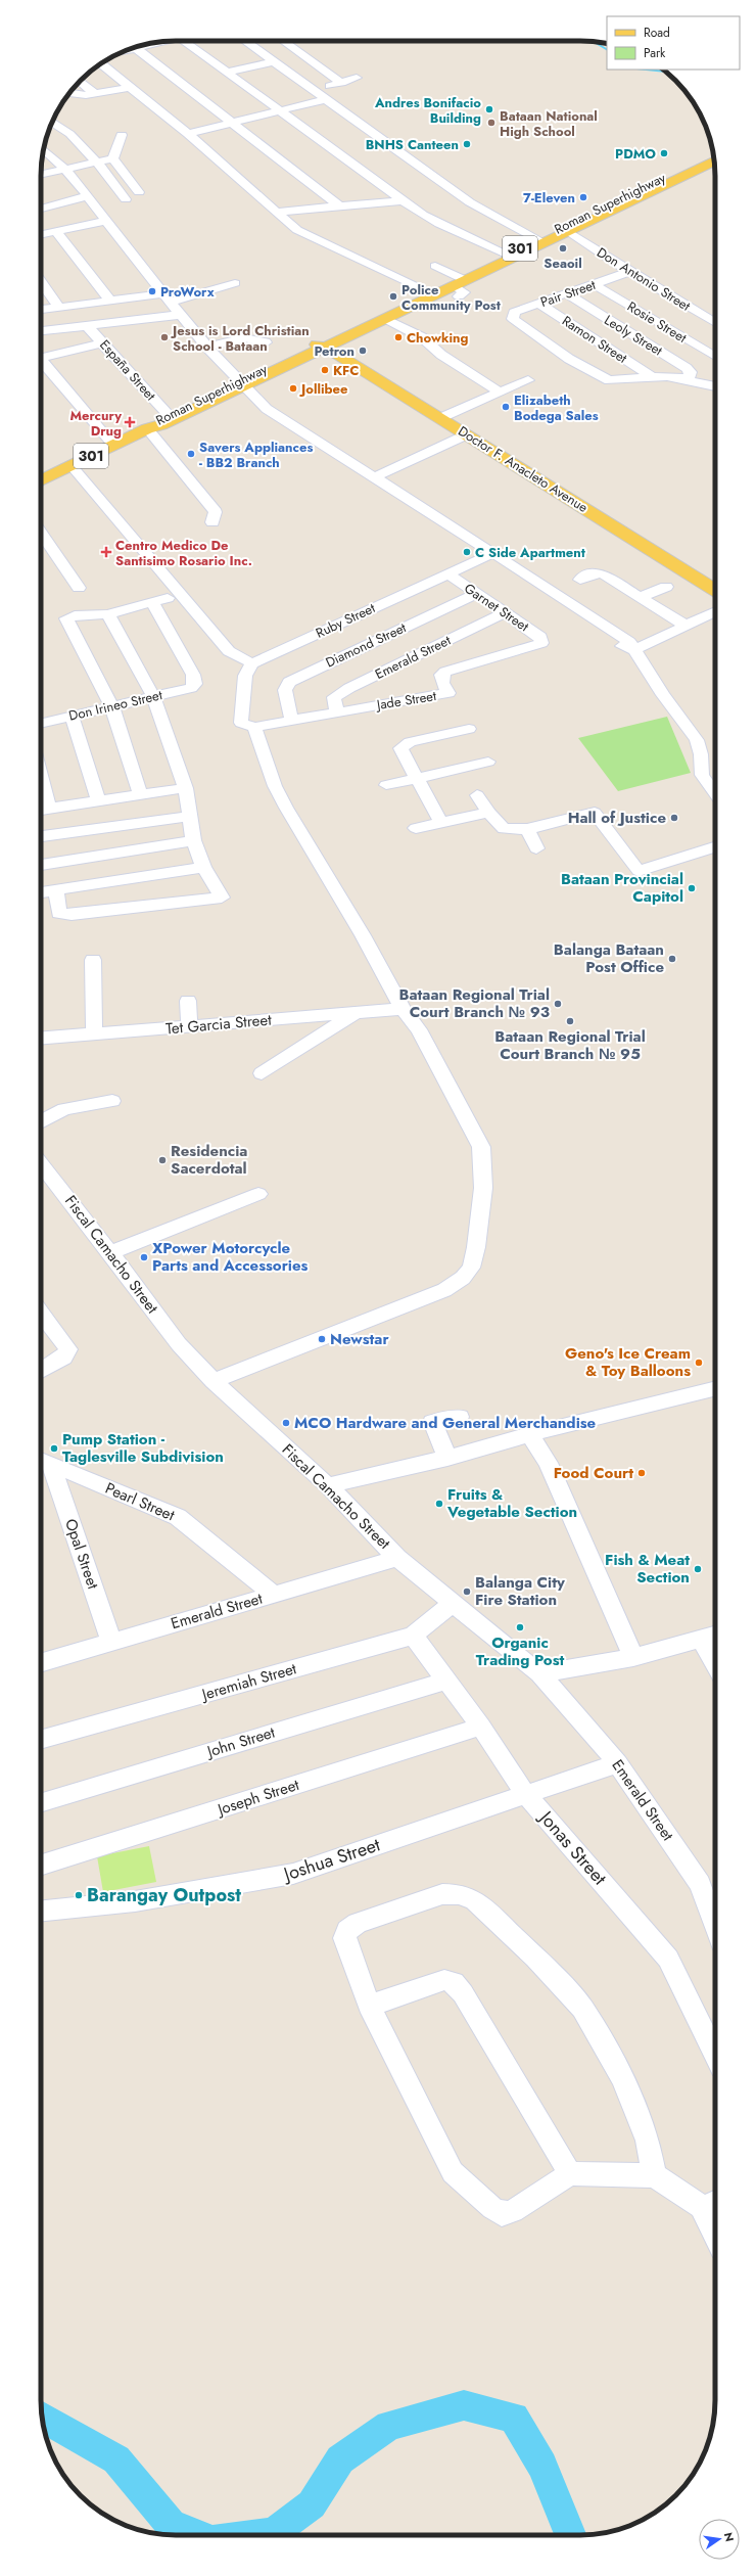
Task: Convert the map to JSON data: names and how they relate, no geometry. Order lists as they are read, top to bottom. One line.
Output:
{"streets":{"main road":["Roman Superhighway","301","Doctor F. Anacleto Avenue"],"street":["Don Antonio Street","Pair Street","Rosie Street","Leoly Street","Ramon Street","España Street","Garnet Street","Ruby Street","Diamond Street","Emerald Street","Jade Street","Don Irineo Street","Tet Garcia Street","Fiscal Camacho Street","Pearl Street","Opal Street","Jeremiah Street","John Street","Joseph Street","Jonas Street","Joshua Street"]},"crossings":[["Roman Superhighway","Don Antonio Street"],["Roman Superhighway","España Street"],["Roman Superhighway","Doctor F. Anacleto Avenue"],["Don Antonio Street","Pair Street"],["Pair Street","Rosie Street"],["Pair Street","Leoly Street"],["Pair Street","Ramon Street"],["Garnet Street","Ruby Street"],["Garnet Street","Diamond Street"],["Garnet Street","Emerald Street"],["Garnet Street","Jade Street"],["Diamond Street","Jade Street"],["Emerald Street","Jade Street"],["Emerald Street","Fiscal Camacho Street"],["Emerald Street","Pearl Street"],["Emerald Street","Opal Street"],["Emerald Street","Joshua Street"],["Fiscal Camacho Street","Jeremiah Street"],["Pearl Street","Opal Street"],["Jeremiah Street","Jonas Street"],["John Street","Jonas Street"],["Joseph Street","Jonas Street"],["Jonas Street","Joshua Street"]],"places":{"other":["Andres Bonifacio Building","Bataan National High School","BNHS Canteen","PDMO","7-Eleven","Seaoil","ProWorx","Police Community Post","Jesus is Lord Christian School - Bataan","Chowking","Petron","KFC","Jollibee","Elizabeth Bodega Sales","Savers Appliances - BB2 Branch","C Side Apartment","Hall of Justice","Bataan Provincial Capitol","Balanga Bataan Post Office","Bataan Regional Trial Court Branch № 93","Bataan Regional Trial Court Branch № 95","Residencia Sacerdotal","XPower Motorcycle Parts and Accessories","Newstar","Geno's Ice Cream & Toy Balloons","MCO Hardware and General Merchandise","Pump Station - Taglesville Subdivision","Food Court","Fruits & Vegetable Section","Fish & Meat Section","Balanga City Fire Station","Organic Trading Post","Barangay Outpost"],"health":["Mercury Drug","Centro Medico De Santisimo Rosario Inc."]},"legend":["Road","Park"],"north":"right"}
